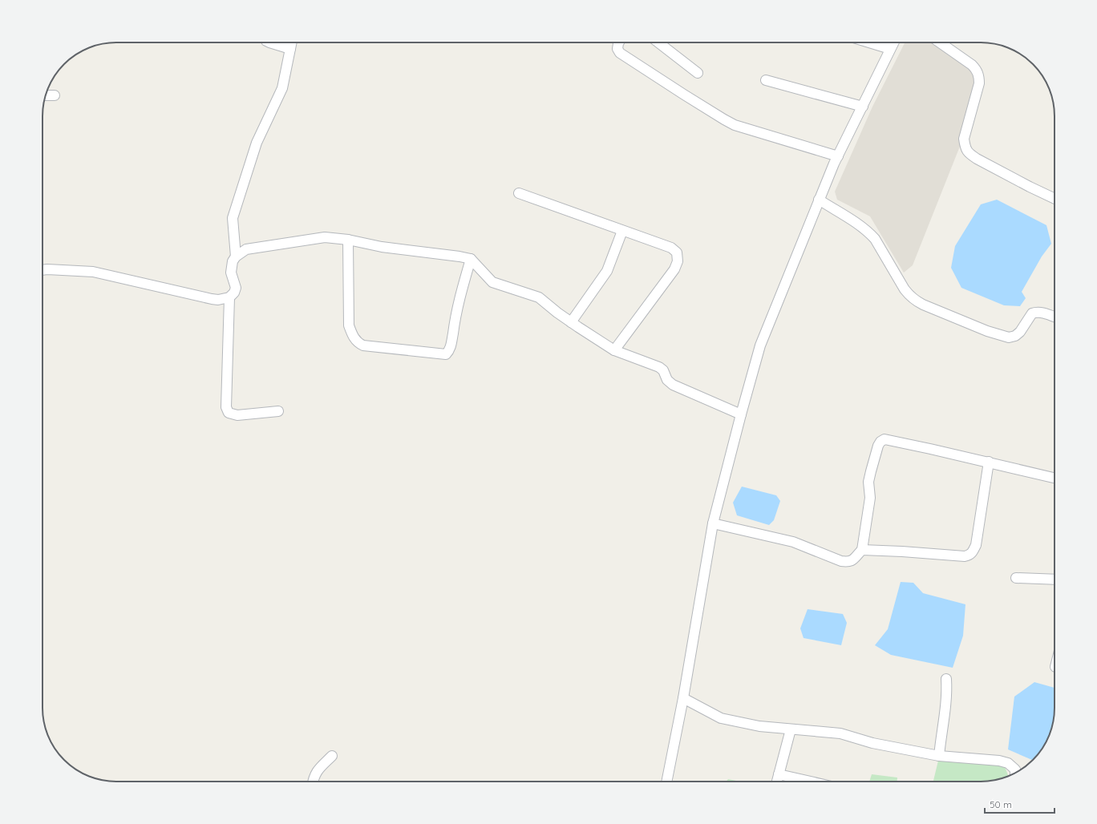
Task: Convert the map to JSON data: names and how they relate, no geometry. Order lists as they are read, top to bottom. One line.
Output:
{"scale_bar":"50 m"}
